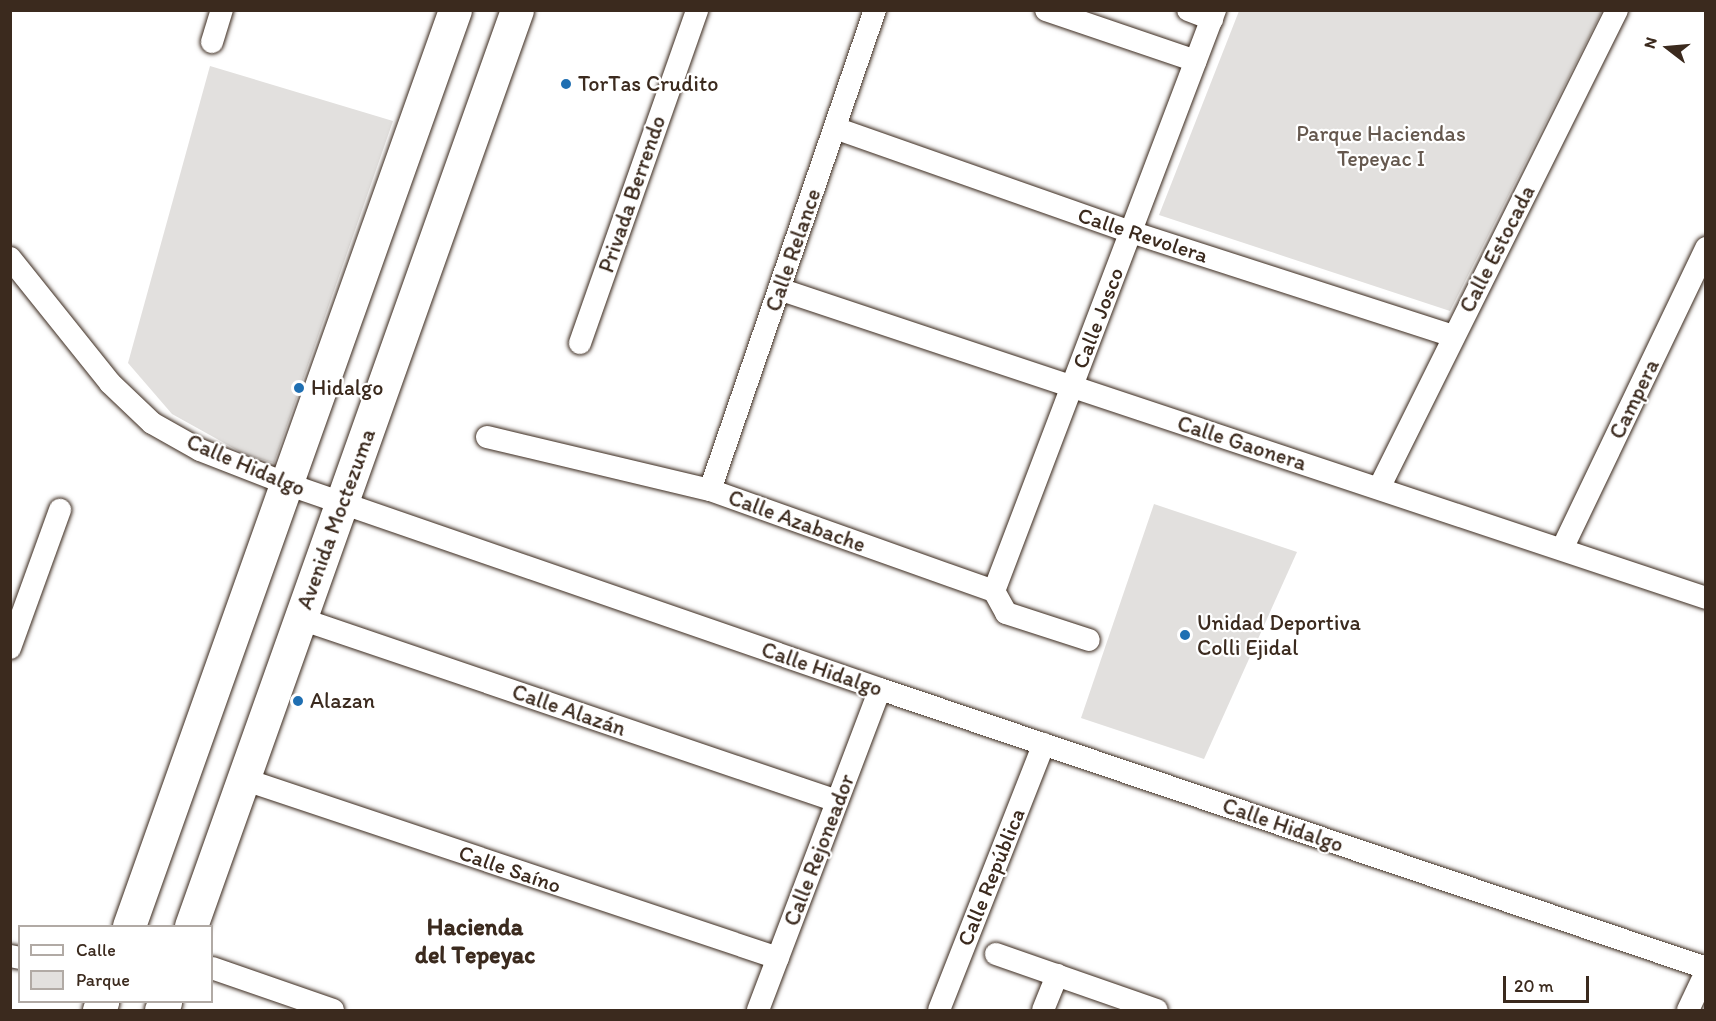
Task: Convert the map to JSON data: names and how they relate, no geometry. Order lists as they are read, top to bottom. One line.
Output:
{"streets":{"street":["Privada Berrendo","Calle Revolera","Calle Estocada","Calle Relance","Calle Josco","Campera","Calle Gaonera","Calle Hidalgo","Avenida Moctezuma","Calle Azabache","Calle Alazán","Calle Rejoneador","Calle Saíno","Calle República"]},"crossings":[["Calle Revolera","Calle Estocada"],["Calle Revolera","Calle Relance"],["Calle Revolera","Calle Josco"],["Calle Estocada","Calle Gaonera"],["Calle Relance","Calle Gaonera"],["Calle Relance","Calle Azabache"],["Calle Josco","Calle Gaonera"],["Calle Josco","Calle Azabache"],["Campera","Calle Gaonera"],["Calle Hidalgo","Avenida Moctezuma"],["Calle Hidalgo","Calle Rejoneador"],["Calle Hidalgo","Calle República"],["Avenida Moctezuma","Calle Alazán"],["Avenida Moctezuma","Calle Saíno"],["Calle Alazán","Calle Rejoneador"],["Calle Rejoneador","Calle Saíno"]],"districts":["Hacienda del Tepeyac"],"parks":["Parque Haciendas Tepeyac I"],"places":["TorTas Crudito","Hidalgo","Unidad Deportiva Colli Ejidal","Alazan"],"legend":["Calle","Parque"],"scale_bar":"20 m","north":"left"}
